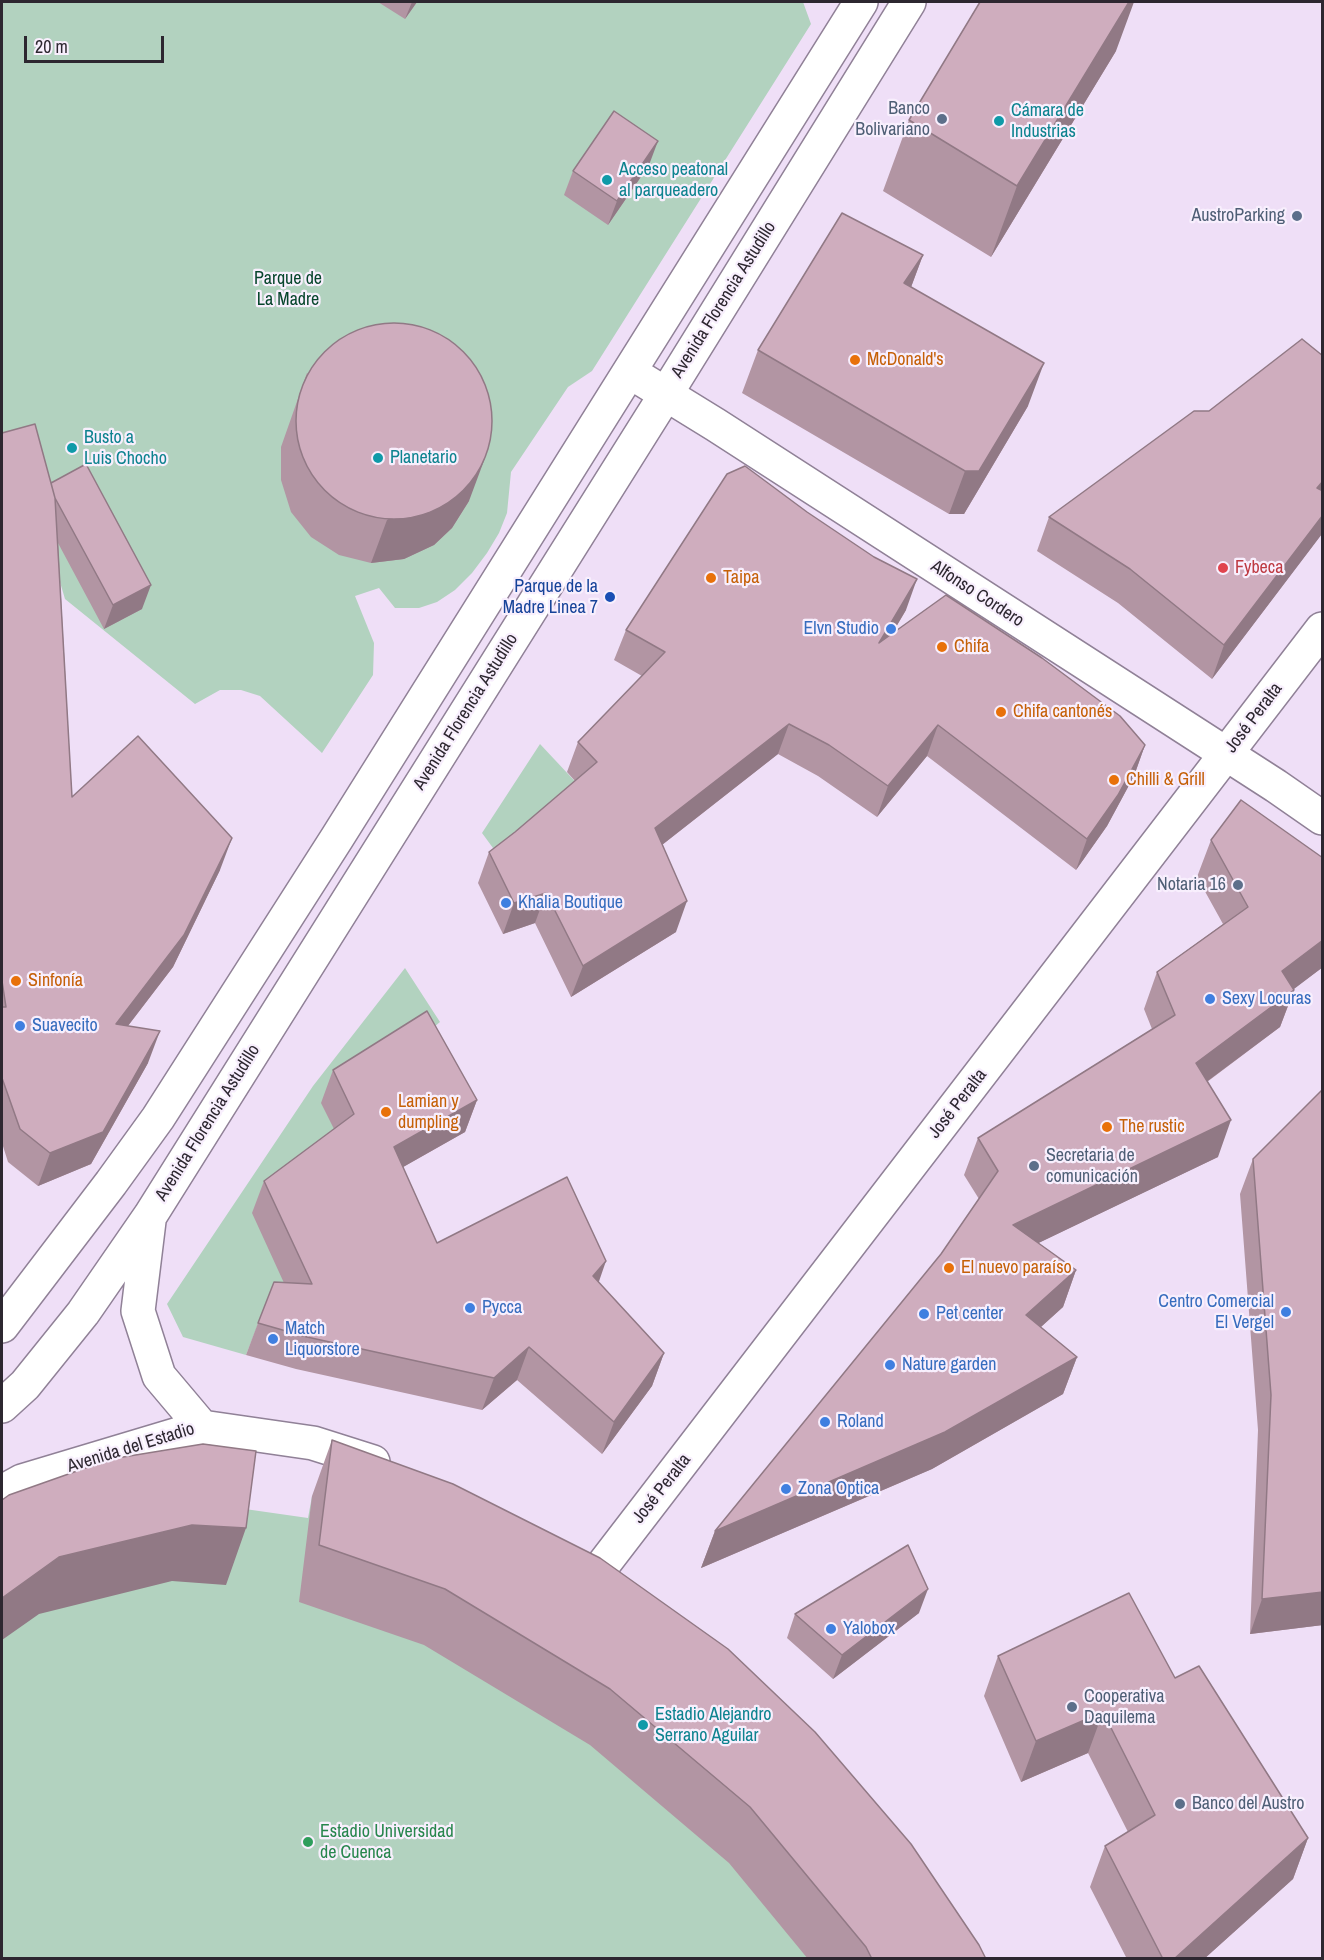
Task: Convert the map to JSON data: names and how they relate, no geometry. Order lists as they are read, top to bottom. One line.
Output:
{"streets":{"main road":["Avenida Florencia Astudillo","Alfonso Cordero","José Peralta","Avenida del Estadio"]},"crossings":[["Avenida Florencia Astudillo","Alfonso Cordero"],["Alfonso Cordero","José Peralta"]],"parks":["Parque de La Madre"],"places":["Banco Bolivariano","Cámara de Industrias","Acceso peatonal al parqueadero","AustroParking","McDonald's","Busto a Luis Chocho","Planetario","Fybeca","Taipa","Parque de la Madre Linea 7","Elvn Studio","Chifa","Chifa cantonés","Chilli & Grill","Notaria 16","Khalia Boutique","Sinfonía","Sexy Locuras","Suavecito","Lamian y dumpling","The rustic","Secretaria de comunicación","El nuevo paraíso","Pycca","Centro Comercial El Vergel","Pet center","Match Liquorstore","Nature garden","Roland","Zona Optica","Yalobox","Cooperativa Daquilema","Estadio Alejandro Serrano Aguilar","Banco del Austro","Estadio Universidad de Cuenca"],"scale_bar":"20 m"}
